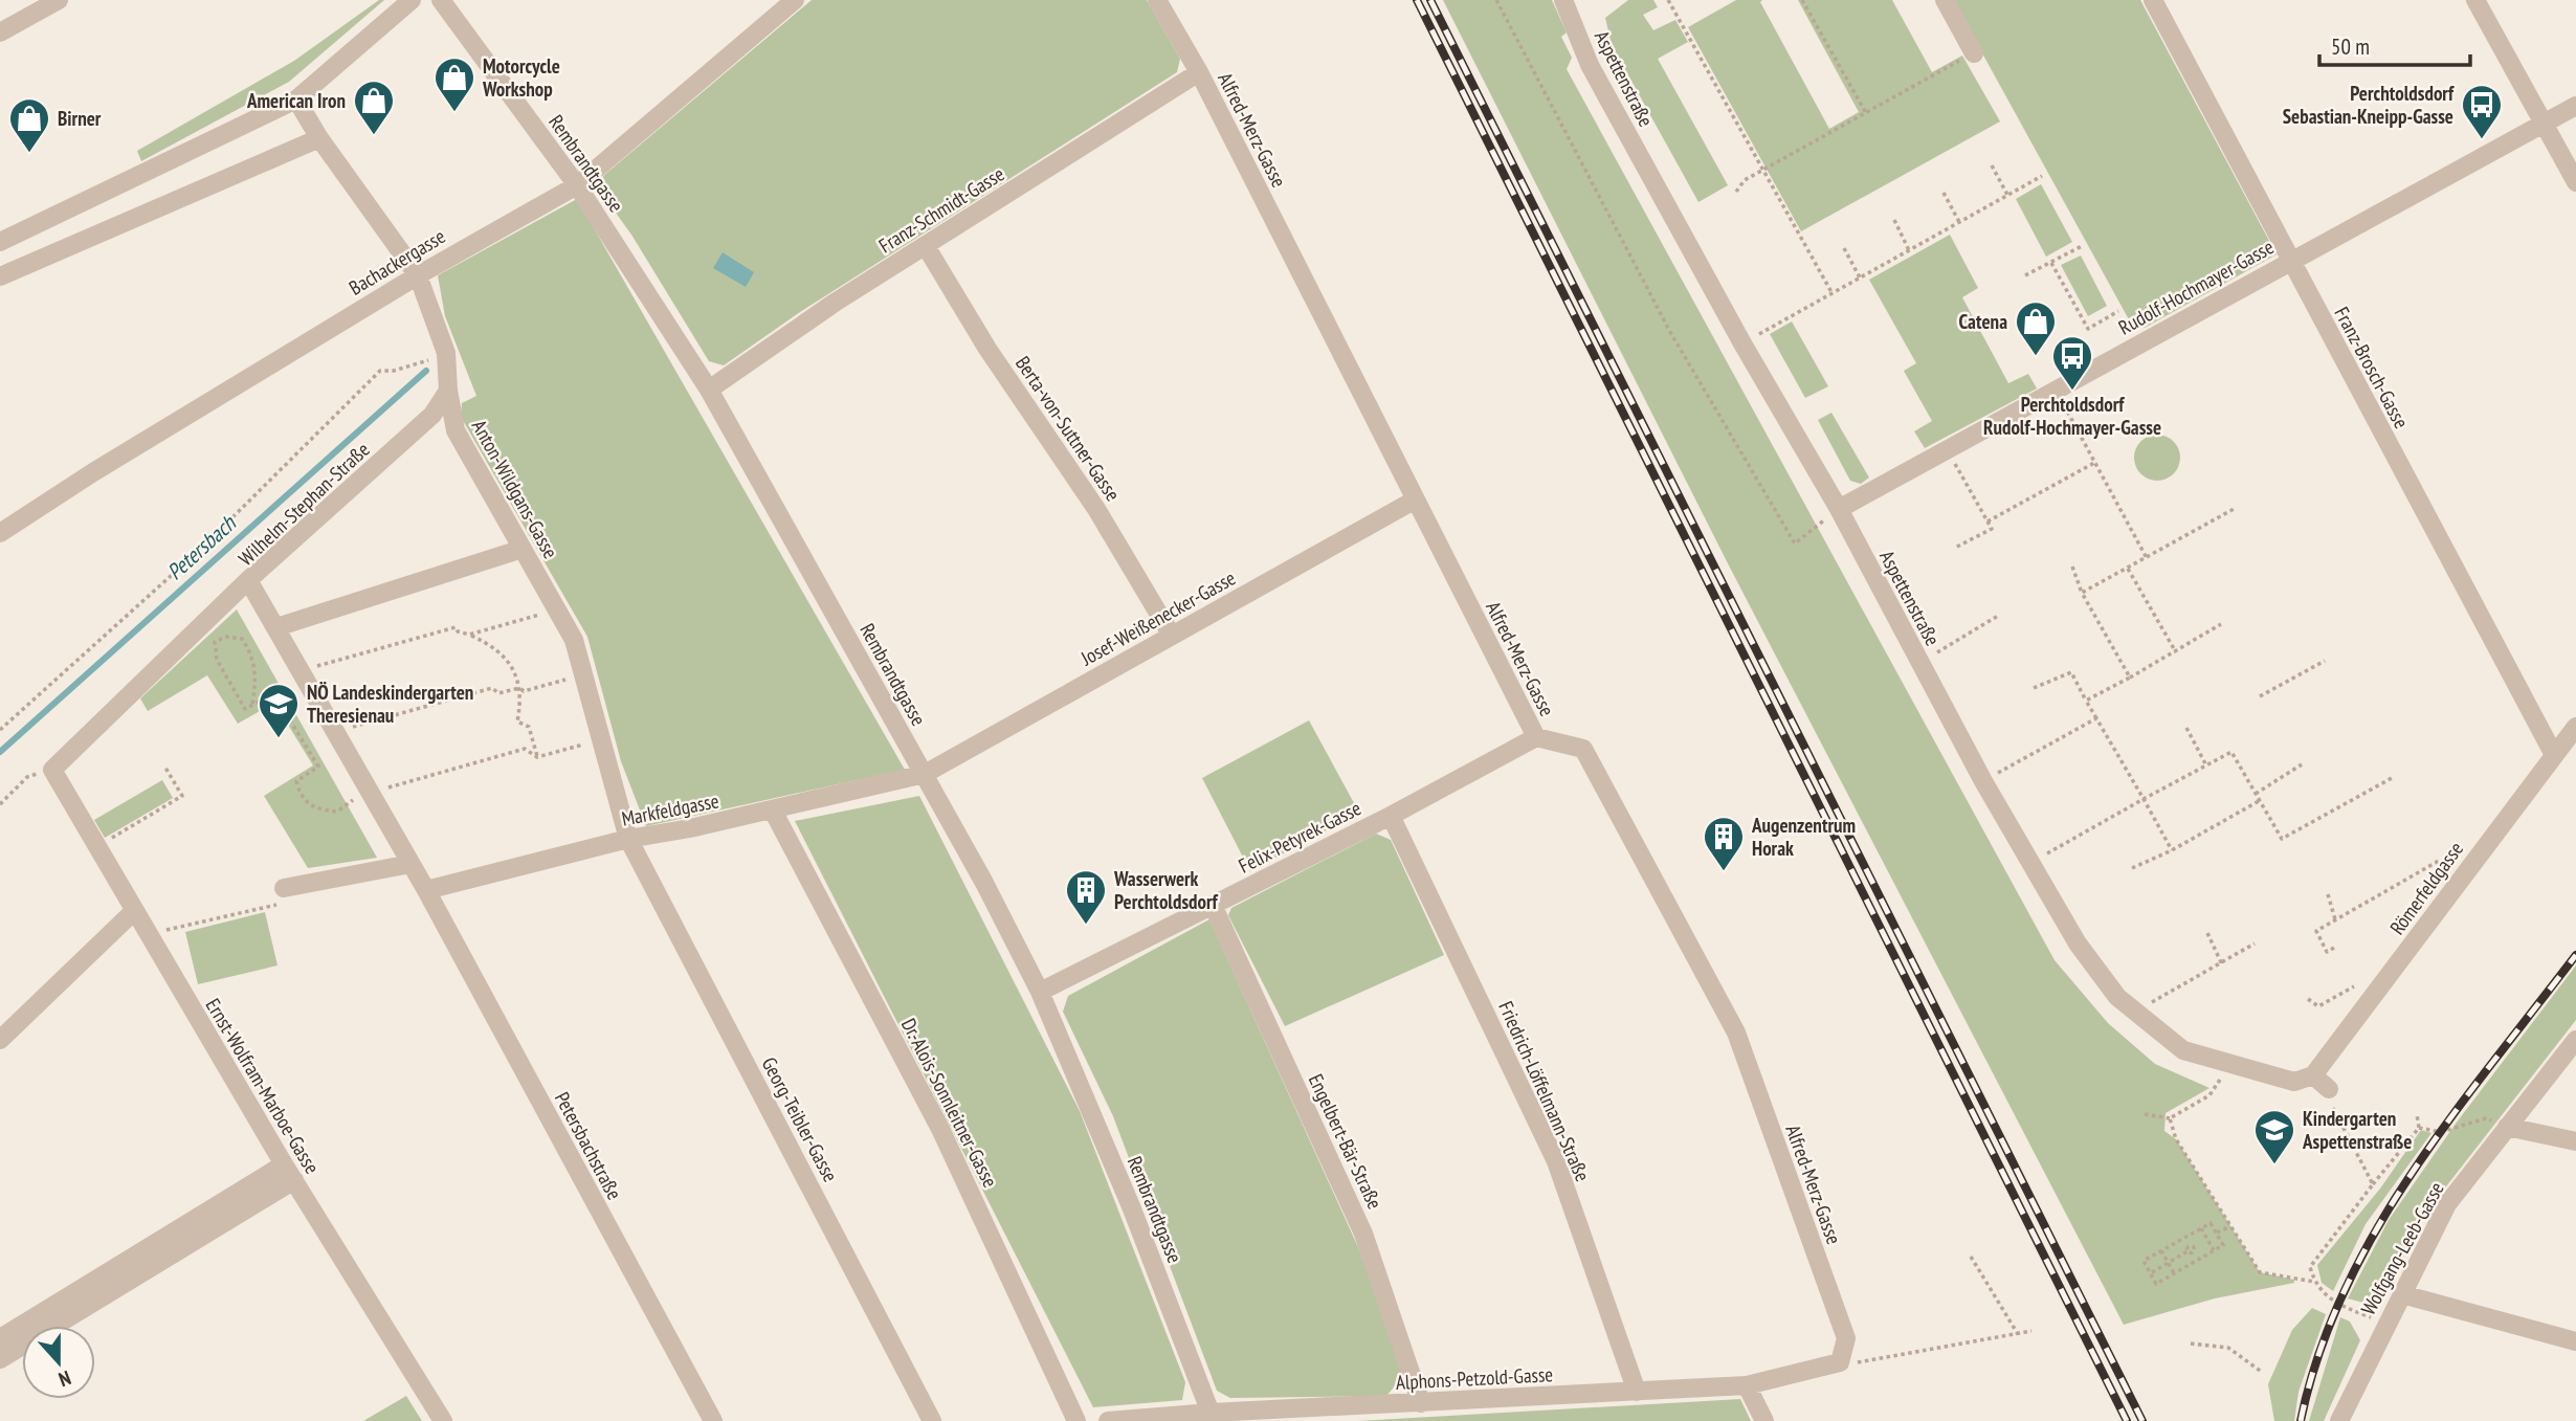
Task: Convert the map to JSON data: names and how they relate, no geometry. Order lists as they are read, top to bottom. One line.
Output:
{"streets":{"street":["Aspettenstraße","Alfred-Merz-Gasse","Rembrandtgasse","Franz-Schmidt-Gasse","Bachackergasse","Rudolf-Hochmayer-Gasse","Franz-Brosch-Gasse","Berta-von-Suttner-Gasse","Anton-Wildgans-Gasse","Wilhelm-Stephan-Straße","Josef-Weißenecker-Gasse","Markfeldgasse","Felix-Petyrek-Gasse","Römerfeldgasse","Ernst-Wolfram-Marboe-Gasse","Friedrich-Löffelmann-Straße","Dr.-Alois-Sonnleitner-Gasse","Georg-Teibler-Gasse","Engelbert-Bär-Straße","Petersbachstraße","Wolfgang-Leeb-Gasse","Alphons-Petzold-Gasse"]},"crossings":[["Aspettenstraße","Rudolf-Hochmayer-Gasse"],["Aspettenstraße","Römerfeldgasse"],["Alfred-Merz-Gasse","Franz-Schmidt-Gasse"],["Alfred-Merz-Gasse","Josef-Weißenecker-Gasse"],["Alfred-Merz-Gasse","Felix-Petyrek-Gasse"],["Alfred-Merz-Gasse","Alphons-Petzold-Gasse"],["Rembrandtgasse","Franz-Schmidt-Gasse"],["Rembrandtgasse","Bachackergasse"],["Rembrandtgasse","Josef-Weißenecker-Gasse"],["Rembrandtgasse","Markfeldgasse"],["Rembrandtgasse","Felix-Petyrek-Gasse"],["Rembrandtgasse","Alphons-Petzold-Gasse"],["Franz-Schmidt-Gasse","Berta-von-Suttner-Gasse"],["Bachackergasse","Anton-Wildgans-Gasse"],["Rudolf-Hochmayer-Gasse","Franz-Brosch-Gasse"],["Franz-Brosch-Gasse","Römerfeldgasse"],["Berta-von-Suttner-Gasse","Josef-Weißenecker-Gasse"],["Anton-Wildgans-Gasse","Wilhelm-Stephan-Straße"],["Anton-Wildgans-Gasse","Markfeldgasse"],["Anton-Wildgans-Gasse","Georg-Teibler-Gasse"],["Wilhelm-Stephan-Straße","Markfeldgasse"],["Wilhelm-Stephan-Straße","Petersbachstraße"],["Josef-Weißenecker-Gasse","Markfeldgasse"],["Markfeldgasse","Dr.-Alois-Sonnleitner-Gasse"],["Markfeldgasse","Georg-Teibler-Gasse"],["Markfeldgasse","Petersbachstraße"],["Felix-Petyrek-Gasse","Friedrich-Löffelmann-Straße"],["Felix-Petyrek-Gasse","Engelbert-Bär-Straße"],["Friedrich-Löffelmann-Straße","Alphons-Petzold-Gasse"],["Engelbert-Bär-Straße","Alphons-Petzold-Gasse"]],"water":["Petersbach"],"places":{"shop":["Motorcycle Workshop","American Iron","Birner","Catena"],"bus stop":["Perchtoldsdorf Sebastian-Kneipp-Gasse","Perchtoldsdorf Rudolf-Hochmayer-Gasse"],"school or university":["NÖ Landeskindergarten Theresienau","Kindergarten Aspettenstraße"],"building":["Augenzentrum Horak","Wasserwerk Perchtoldsdorf"]},"scale_bar":"50 m","north":"bottom"}
